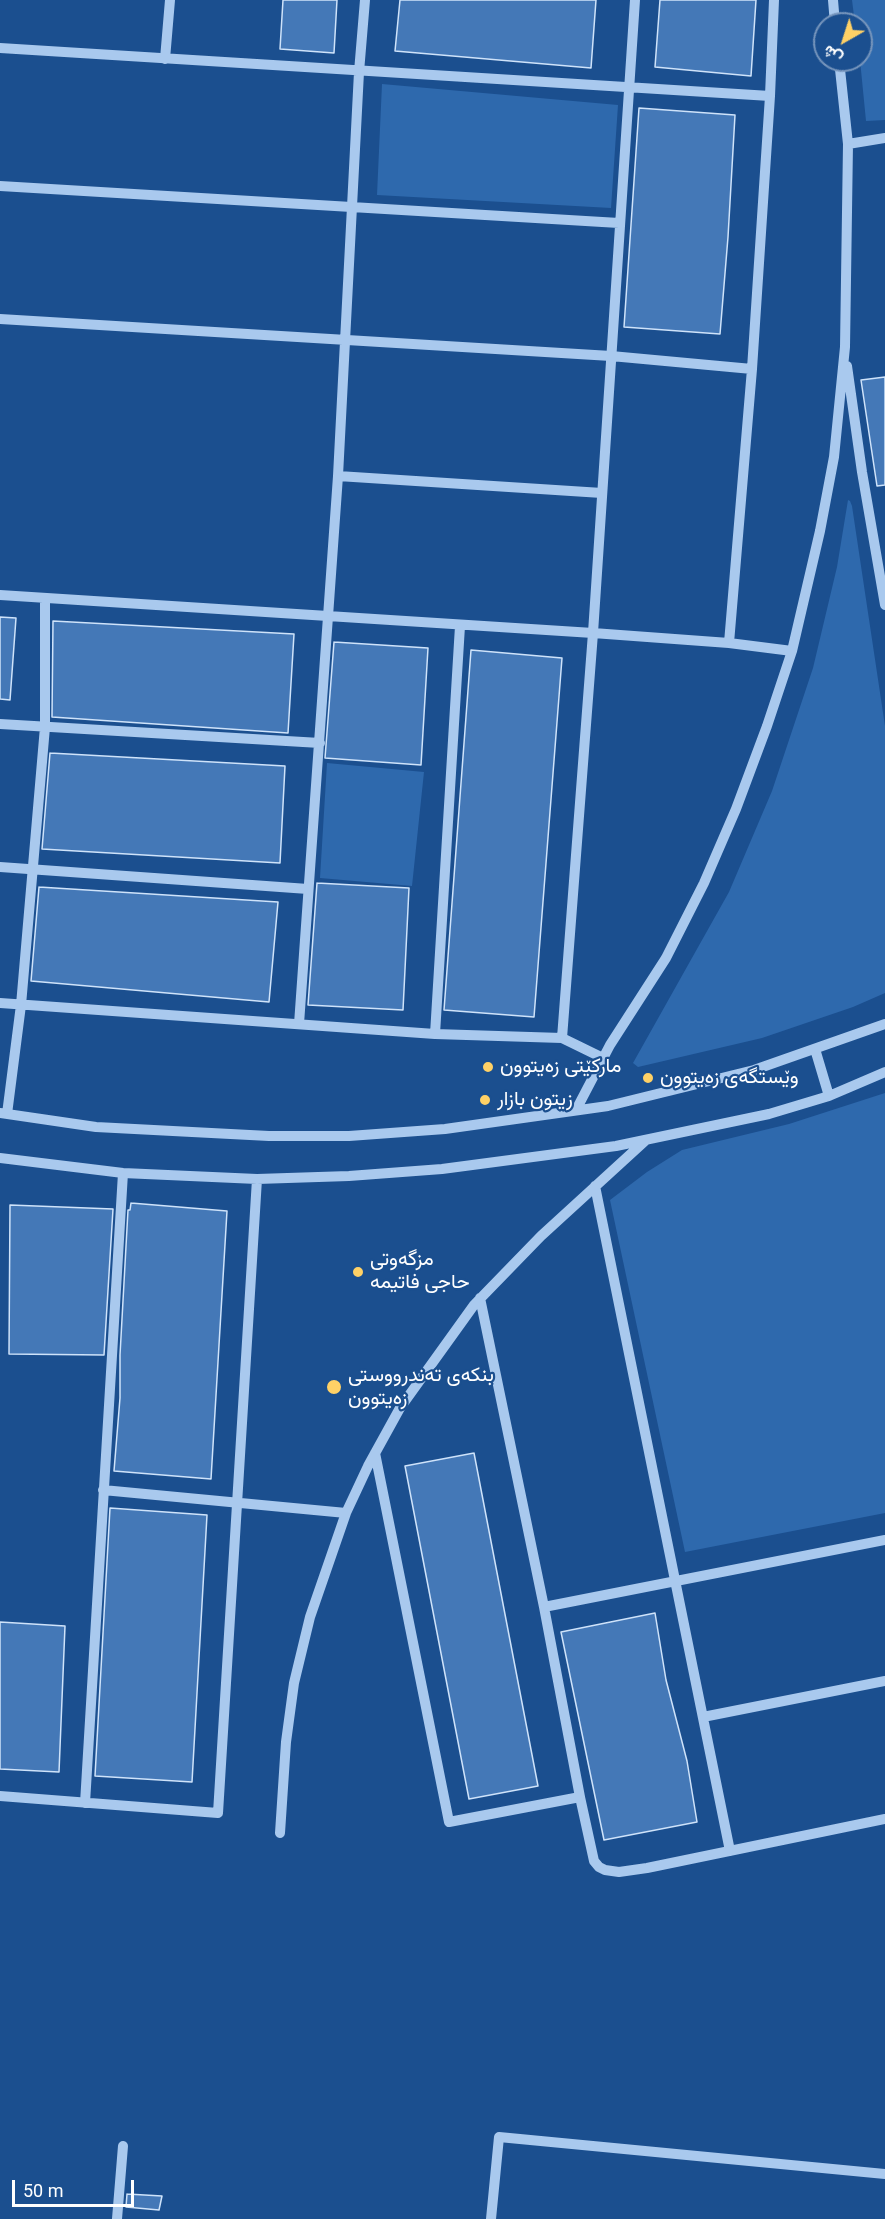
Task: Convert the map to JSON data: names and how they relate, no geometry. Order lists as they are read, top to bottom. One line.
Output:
{"places":["مارکێتی زەیتوون","وێستگەی زەیتوون","زيتون بازار","مزگەوتی حاجی فاتیمە","بنکەی تەندرووستی زەیتوون"],"scale_bar":"50 m","north":"bottom left"}
